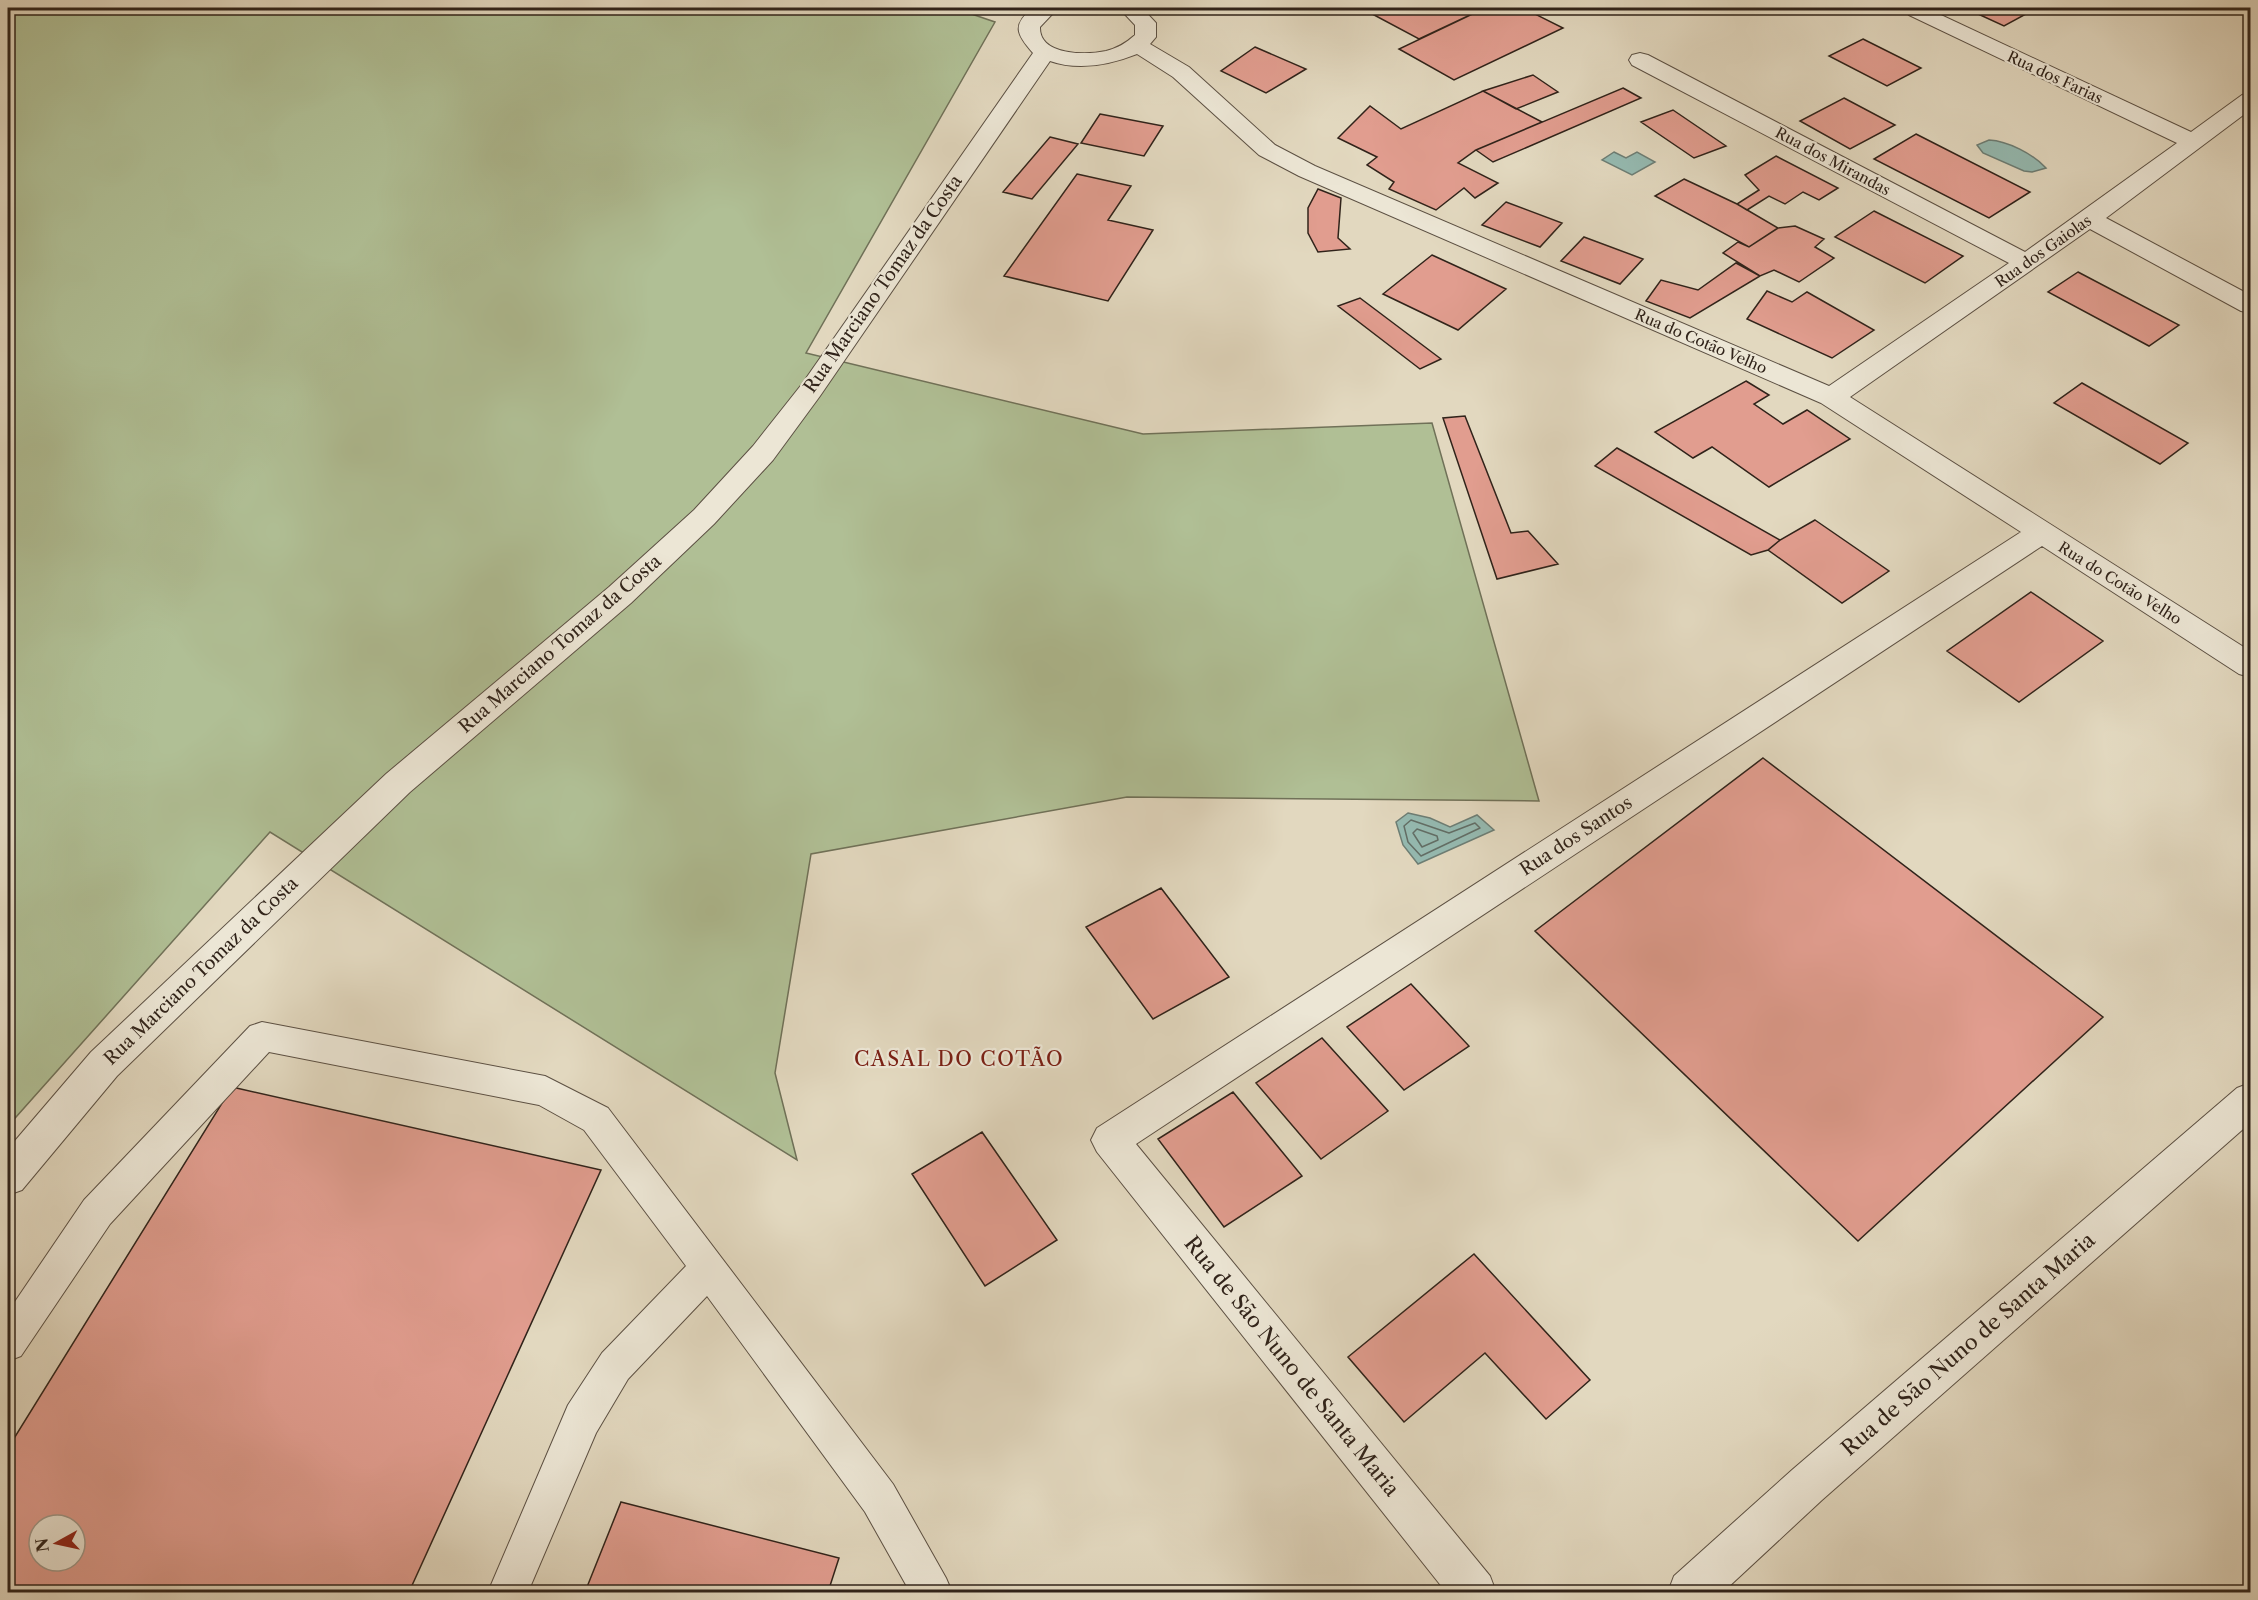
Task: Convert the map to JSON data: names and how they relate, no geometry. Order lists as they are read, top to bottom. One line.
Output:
{"streets":{"street":["Rua dos Farias","Rua dos Mirandas","Rua dos Gaiolas","Rua Marciano Tomaz da Costa","Rua do Cotão Velho","Rua dos Santos","Rua de São Nuno de Santa Maria"]},"crossings":[["Rua dos Farias","Rua dos Gaiolas"],["Rua dos Mirandas","Rua dos Gaiolas"],["Rua dos Gaiolas","Rua do Cotão Velho"],["Rua do Cotão Velho","Rua dos Santos"],["Rua dos Santos","Rua de São Nuno de Santa Maria"]],"districts":["CASAL DO COTÃO"],"north":"left"}
